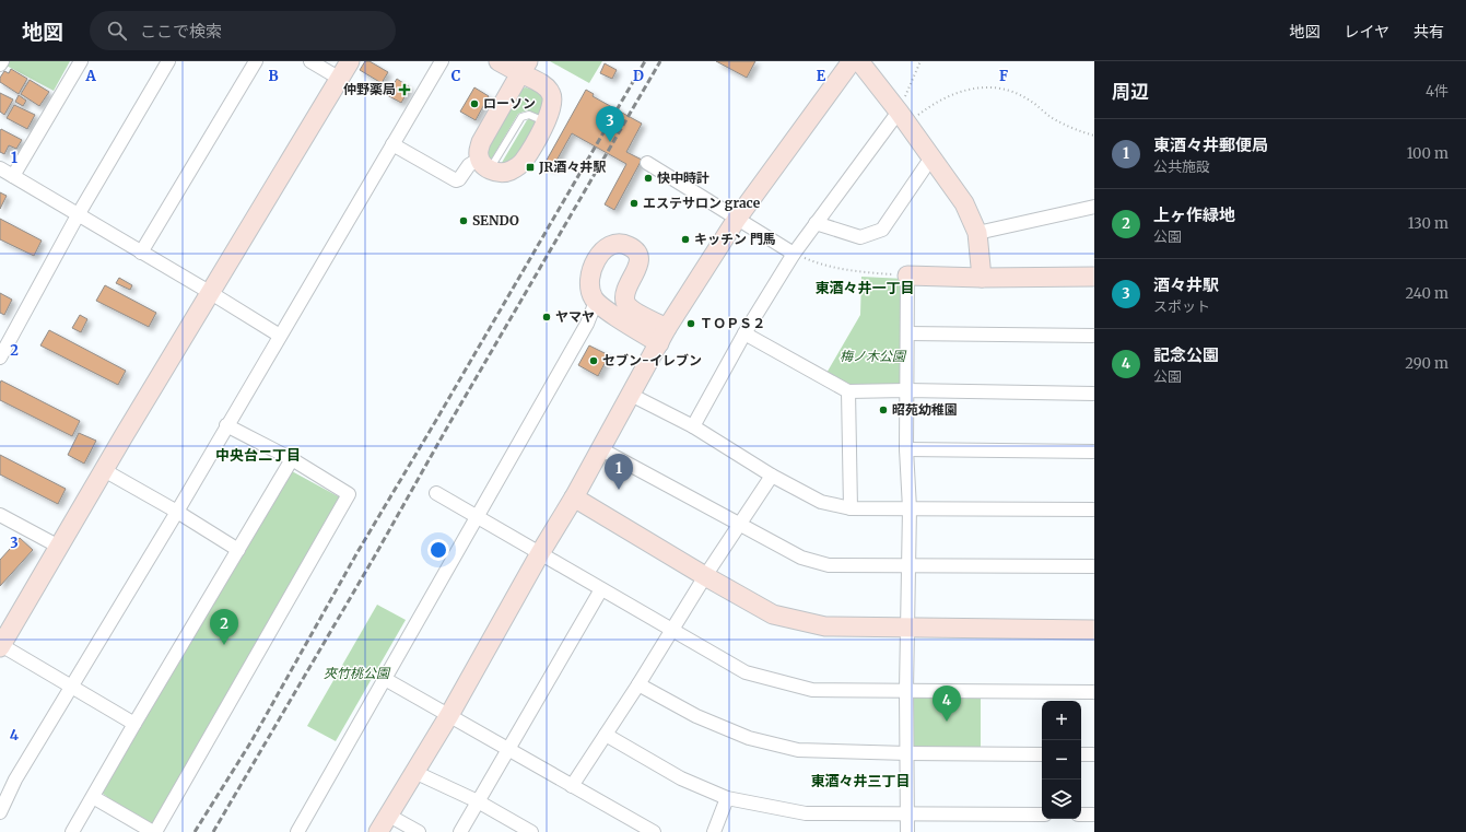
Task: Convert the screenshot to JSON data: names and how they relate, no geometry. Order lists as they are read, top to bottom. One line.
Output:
{"districts":["東酒々井一丁目","中央台二丁目","東酒々井三丁目"],"parks":["梅ノ木公園","夾竹桃公園"],"places":{"health":["仲野薬局"],"other":["ローソン","快中時計","エステサロン grace","SENDO","キッチン 門馬","ヤマヤ","ＴＯＰＳ２","セブン-イレブン","昭苑幼稚園"],"transit":["JR酒々井駅"]},"page":{"header":"地図","search":"ここで検索","nav":["地図","レイヤ","共有"],"heading":["周辺","4件"],"pins":["3","1","2","4"],"list":[{"mark":"1","name":"東酒々井郵便局","note":"公共施設","value":"100 m"},{"mark":"2","name":"上ヶ作緑地","note":"公園","value":"130 m"},{"mark":"3","name":"酒々井駅","note":"スポット","value":"240 m"},{"mark":"4","name":"記念公園","note":"公園","value":"290 m"}],"map_buttons":["+","−"]},"grid":{"columns":["A","B","C","D","E","F"],"rows":["1","2","3","4"]}}
